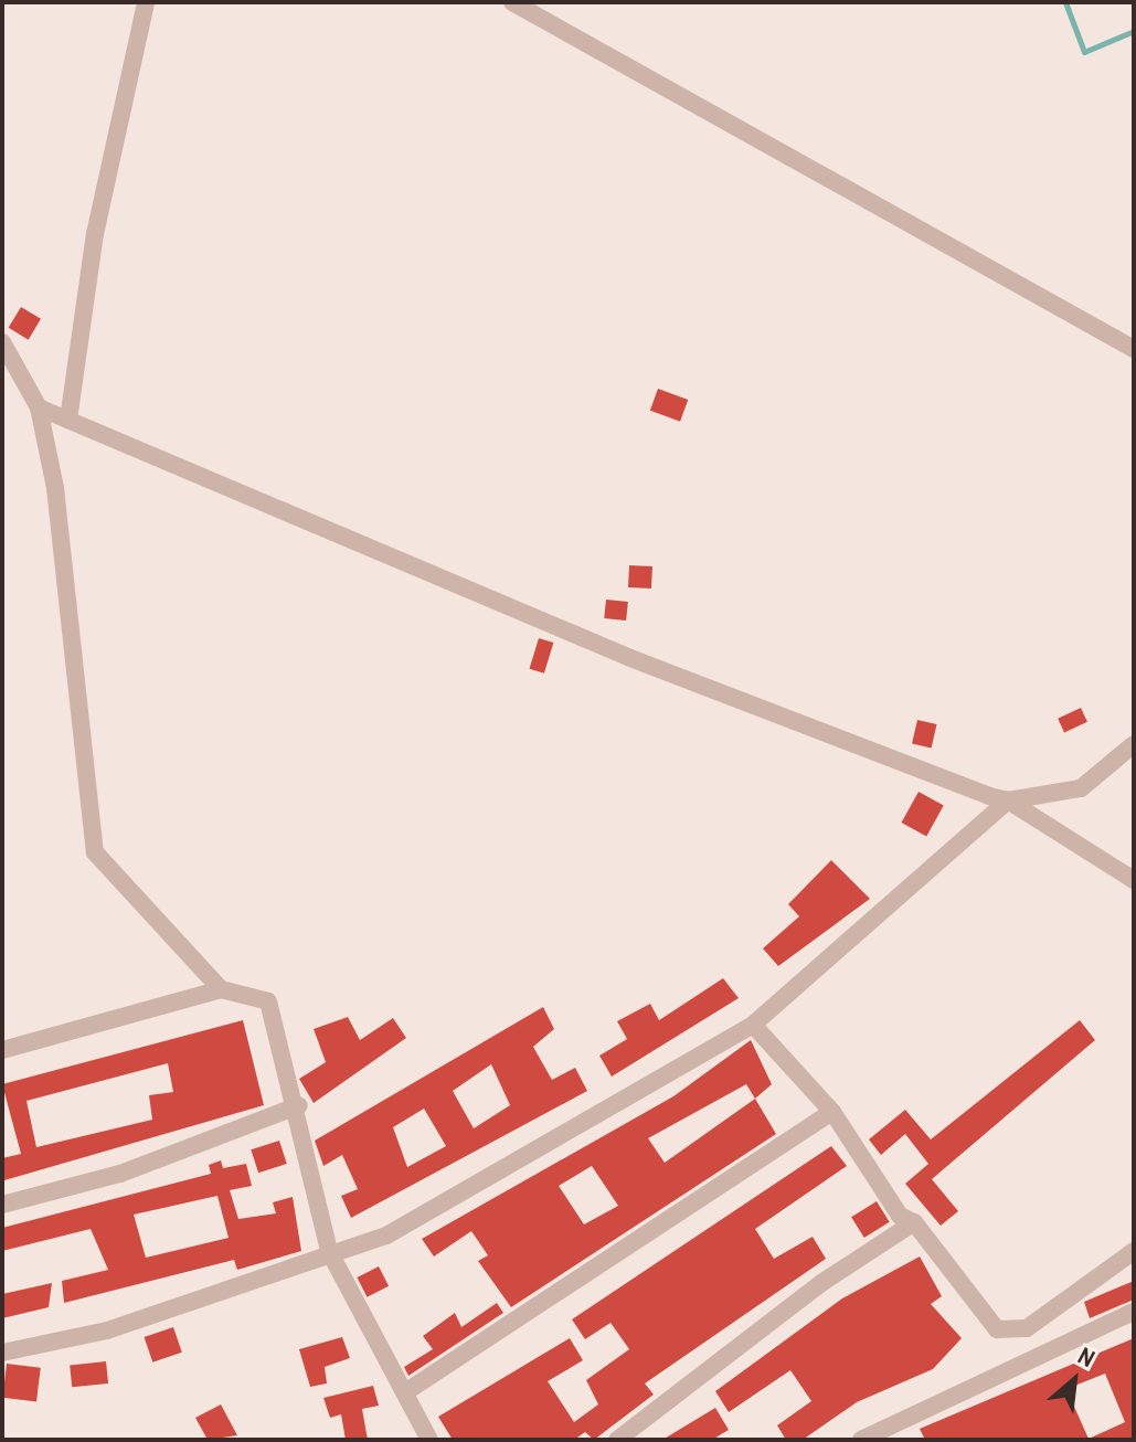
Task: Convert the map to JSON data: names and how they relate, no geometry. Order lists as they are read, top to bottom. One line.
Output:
{"north":"top right"}
